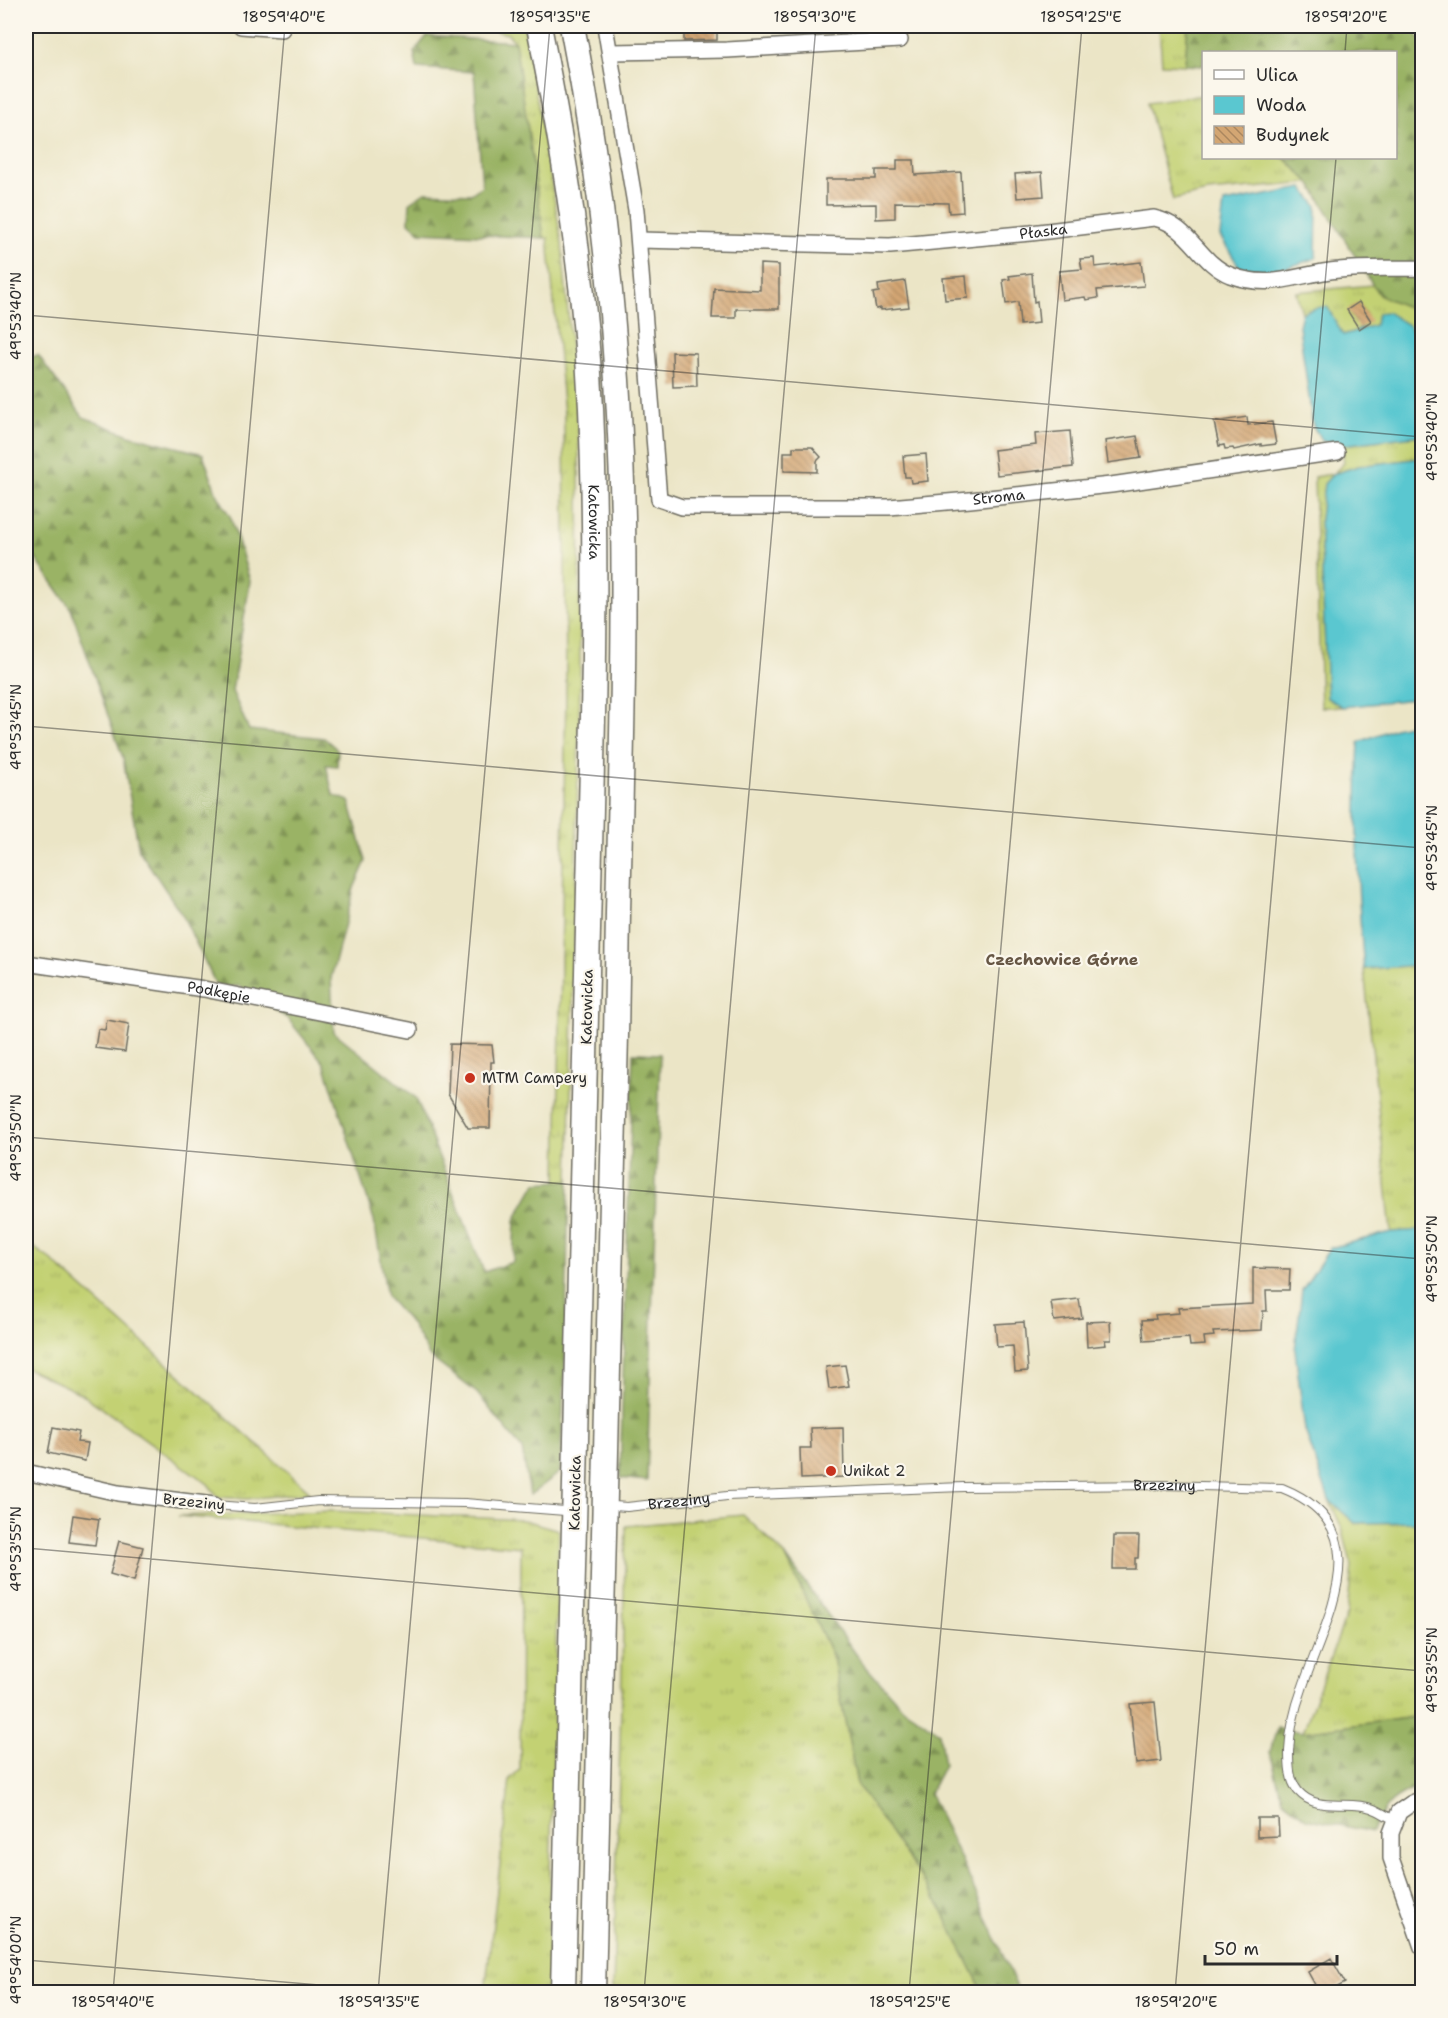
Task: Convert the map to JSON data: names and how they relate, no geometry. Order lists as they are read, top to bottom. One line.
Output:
{"streets":{"main road":["Katowicka"],"street":["Płaska","Stroma","Podkępie","Brzeziny"]},"crossings":[["Płaska","Stroma"],["Katowicka","Brzeziny"]],"districts":["Czechowice Górne"],"places":["MTM Campery","Unikat 2"],"legend":["Ulica","Woda","Budynek"],"scale_bar":"50 m","coordinates":["18°59'40\"E","18°59'35\"E","18°59'30\"E","18°59'25\"E","18°59'20\"E","49°53'40\"N","49°53'45\"N","49°53'50\"N","49°53'55\"N","49°54'00\"N"]}
